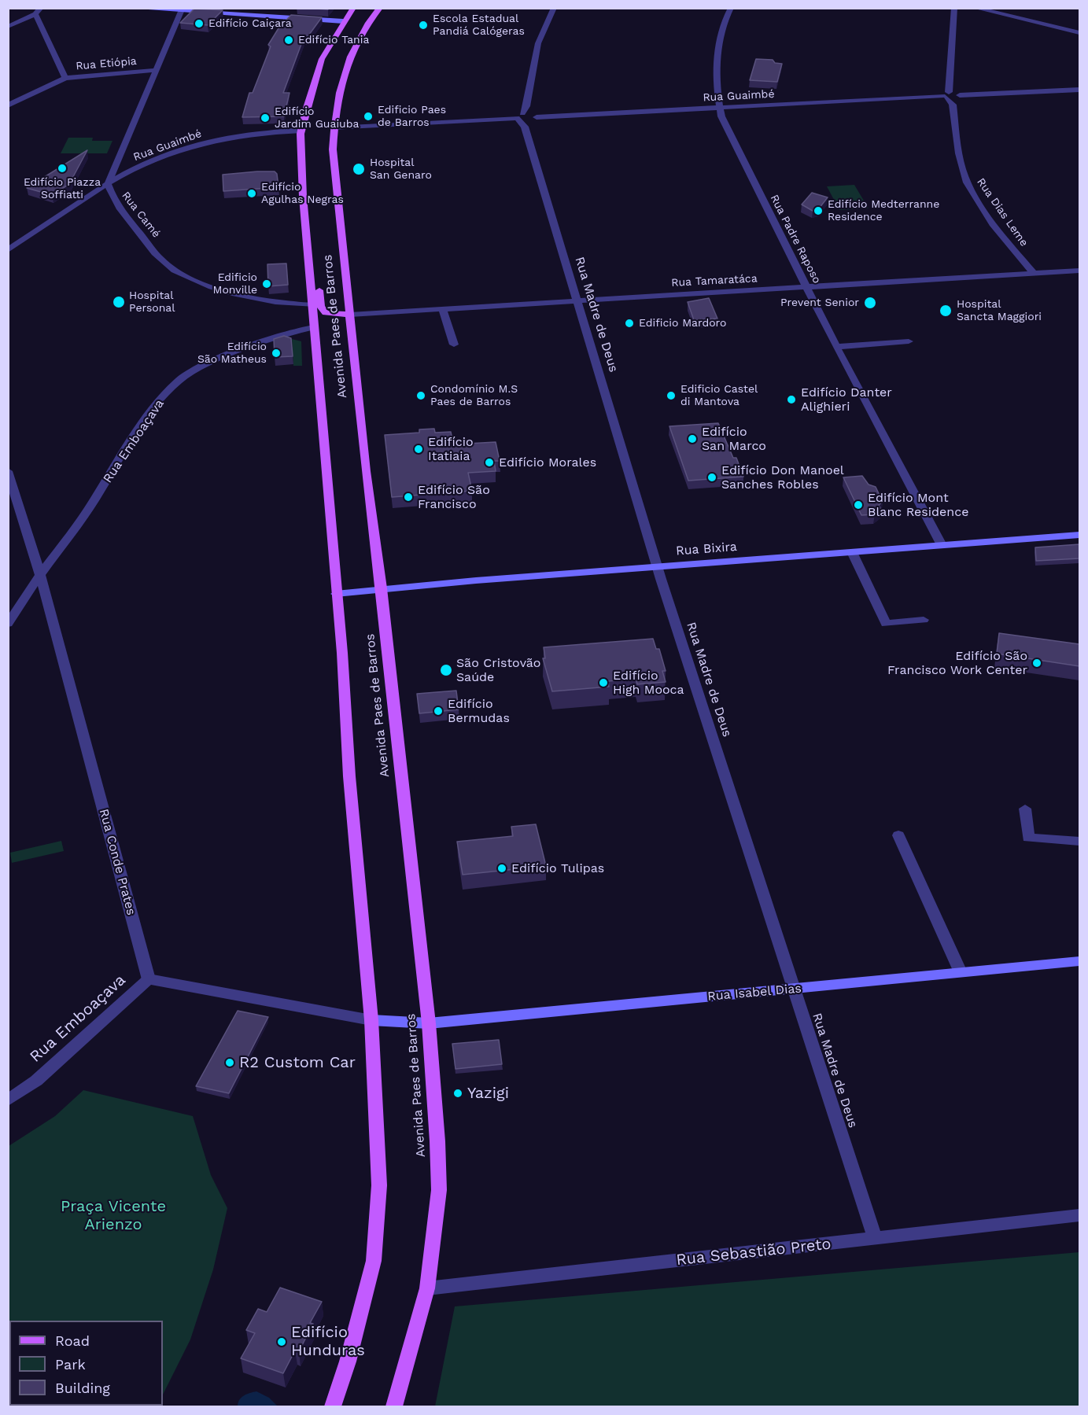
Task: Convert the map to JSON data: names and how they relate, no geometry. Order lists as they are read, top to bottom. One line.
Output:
{"streets":{"main road":["Avenida Paes de Barros","Rua Bixira","Rua Isabel Dias"],"street":["Rua Etiópia","Rua Guaimbé","Rua Dias Leme","Rua Camé","Rua Padre Raposo","Rua Tamaratáca","Rua Madre de Deus","Rua Emboaçava","Rua Conde Prates","Rua Sebastião Preto"]},"crossings":[["Rua Etiópia","Rua Camé"],["Rua Guaimbé","Rua Dias Leme"],["Rua Guaimbé","Rua Camé"],["Rua Guaimbé","Rua Padre Raposo"],["Rua Guaimbé","Rua Madre de Deus"],["Rua Guaimbé","Avenida Paes de Barros"],["Rua Dias Leme","Rua Tamaratáca"],["Rua Camé","Avenida Paes de Barros"],["Rua Padre Raposo","Rua Tamaratáca"],["Rua Padre Raposo","Rua Bixira"],["Rua Tamaratáca","Rua Madre de Deus"],["Rua Tamaratáca","Avenida Paes de Barros"],["Rua Madre de Deus","Rua Bixira"],["Rua Madre de Deus","Rua Isabel Dias"],["Rua Madre de Deus","Rua Sebastião Preto"],["Avenida Paes de Barros","Rua Emboaçava"],["Avenida Paes de Barros","Rua Bixira"],["Avenida Paes de Barros","Rua Isabel Dias"],["Avenida Paes de Barros","Rua Sebastião Preto"],["Rua Emboaçava","Rua Conde Prates"]],"parks":["Praça Vicente Arienzo"],"places":["Edifício Caiçara","Escola Estadual Pandiá Calógeras","Edifício Tania","Edificio Paes de Barros","Edifício Jardim Guaiuba","Edifício Piazza Soffiatti","Hospital San Genaro","Edifício Agulhas Negras","Edifício Medterranne Residence","Edificio Monville","Hospital Personal","Prevent Senior","Hospital Sancta Maggiori","Edificio Mardoro","Edifício São Matheus","Condomínio M.S Paes de Barros","Edificio Castel di Mantova","Edifício Danter Alighieri","Edifício San Marco","Edifício Itatiaia","Edifício Morales","Edifício Don Manoel Sanches Robles","Edifício São Francisco","Edifício Mont Blanc Residence","Edifício São Francisco Work Center","São Cristovão Saúde","Edifício High Mooca","Edifício Bermudas","Edifício Tulipas","R2 Custom Car","Yazigi","Edifício Hunduras"],"legend":["Road","Park","Building"]}
